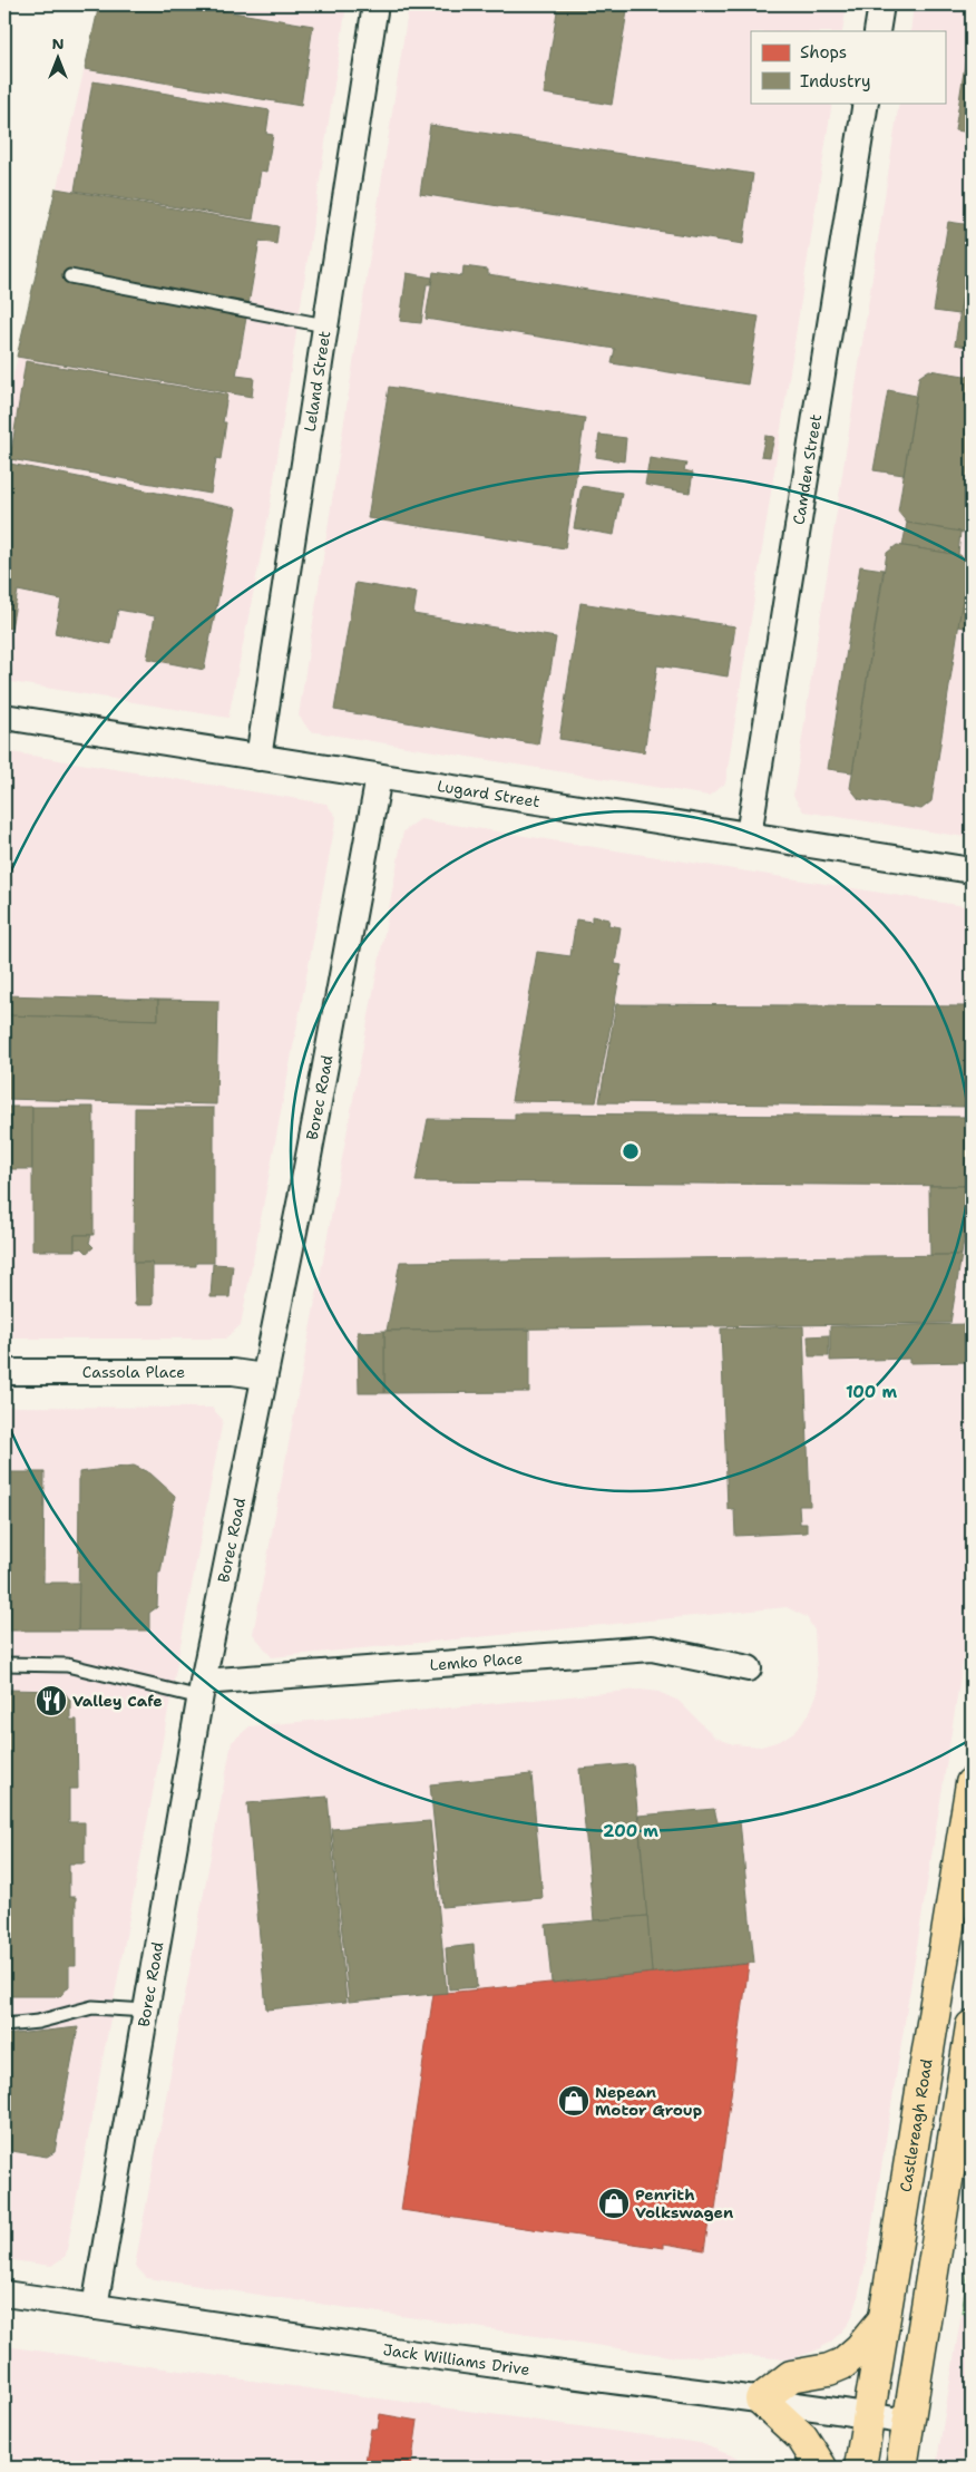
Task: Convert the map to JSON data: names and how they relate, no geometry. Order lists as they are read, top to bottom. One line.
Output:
{"streets":{"main road":["Castlereagh Road"],"street":["Leland Street","Camden Street","Lugard Street","Borec Road","Cassola Place","Lemko Place","Jack Williams Drive"]},"crossings":[["Leland Street","Lugard Street"],["Camden Street","Lugard Street"],["Lugard Street","Borec Road"],["Borec Road","Cassola Place"],["Borec Road","Lemko Place"],["Borec Road","Jack Williams Drive"],["Castlereagh Road","Jack Williams Drive"]],"places":{"restaurant":["Valley Cafe"],"shop":["Nepean Motor Group","Penrith Volkswagen"]},"legend":["Shops","Industry"],"north":"top","rings":["100 m","200 m"]}
